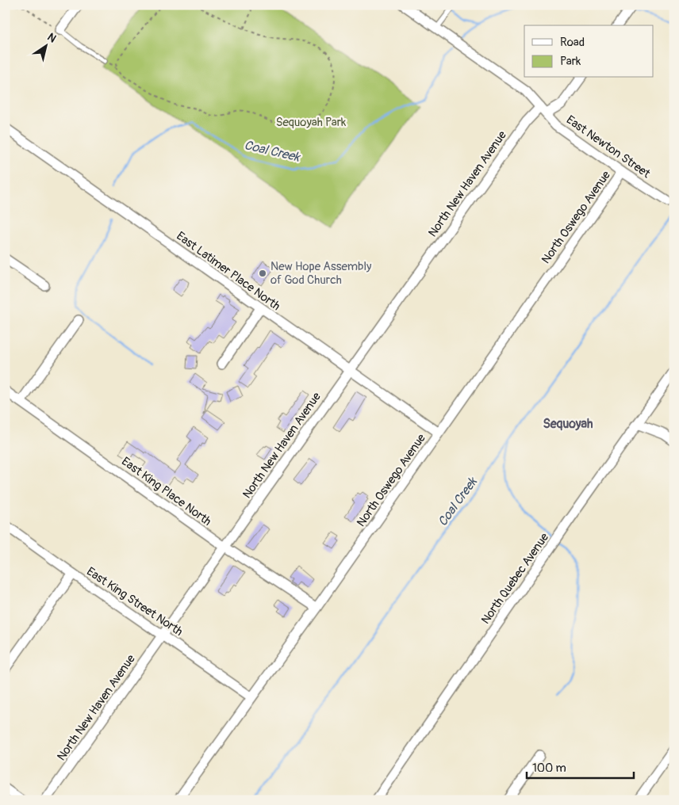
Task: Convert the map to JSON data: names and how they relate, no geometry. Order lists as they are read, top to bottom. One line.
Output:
{"streets":{"street":["East Newton Street","North New Haven Avenue","North Oswego Avenue","East Latimer Place North","East King Place North","North Quebec Avenue","East King Street North"]},"crossings":[["East Newton Street","North New Haven Avenue"],["East Newton Street","North Oswego Avenue"],["North New Haven Avenue","East Latimer Place North"],["North New Haven Avenue","East King Place North"],["North New Haven Avenue","East King Street North"],["North Oswego Avenue","East Latimer Place North"],["North Oswego Avenue","East King Place North"],["North Oswego Avenue","East King Street North"]],"districts":["Sequoyah"],"water":["Coal Creek"],"parks":["Sequoyah Park"],"places":["New Hope Assembly of God Church"],"legend":["Road","Park"],"scale_bar":"100 m","north":"top right"}
